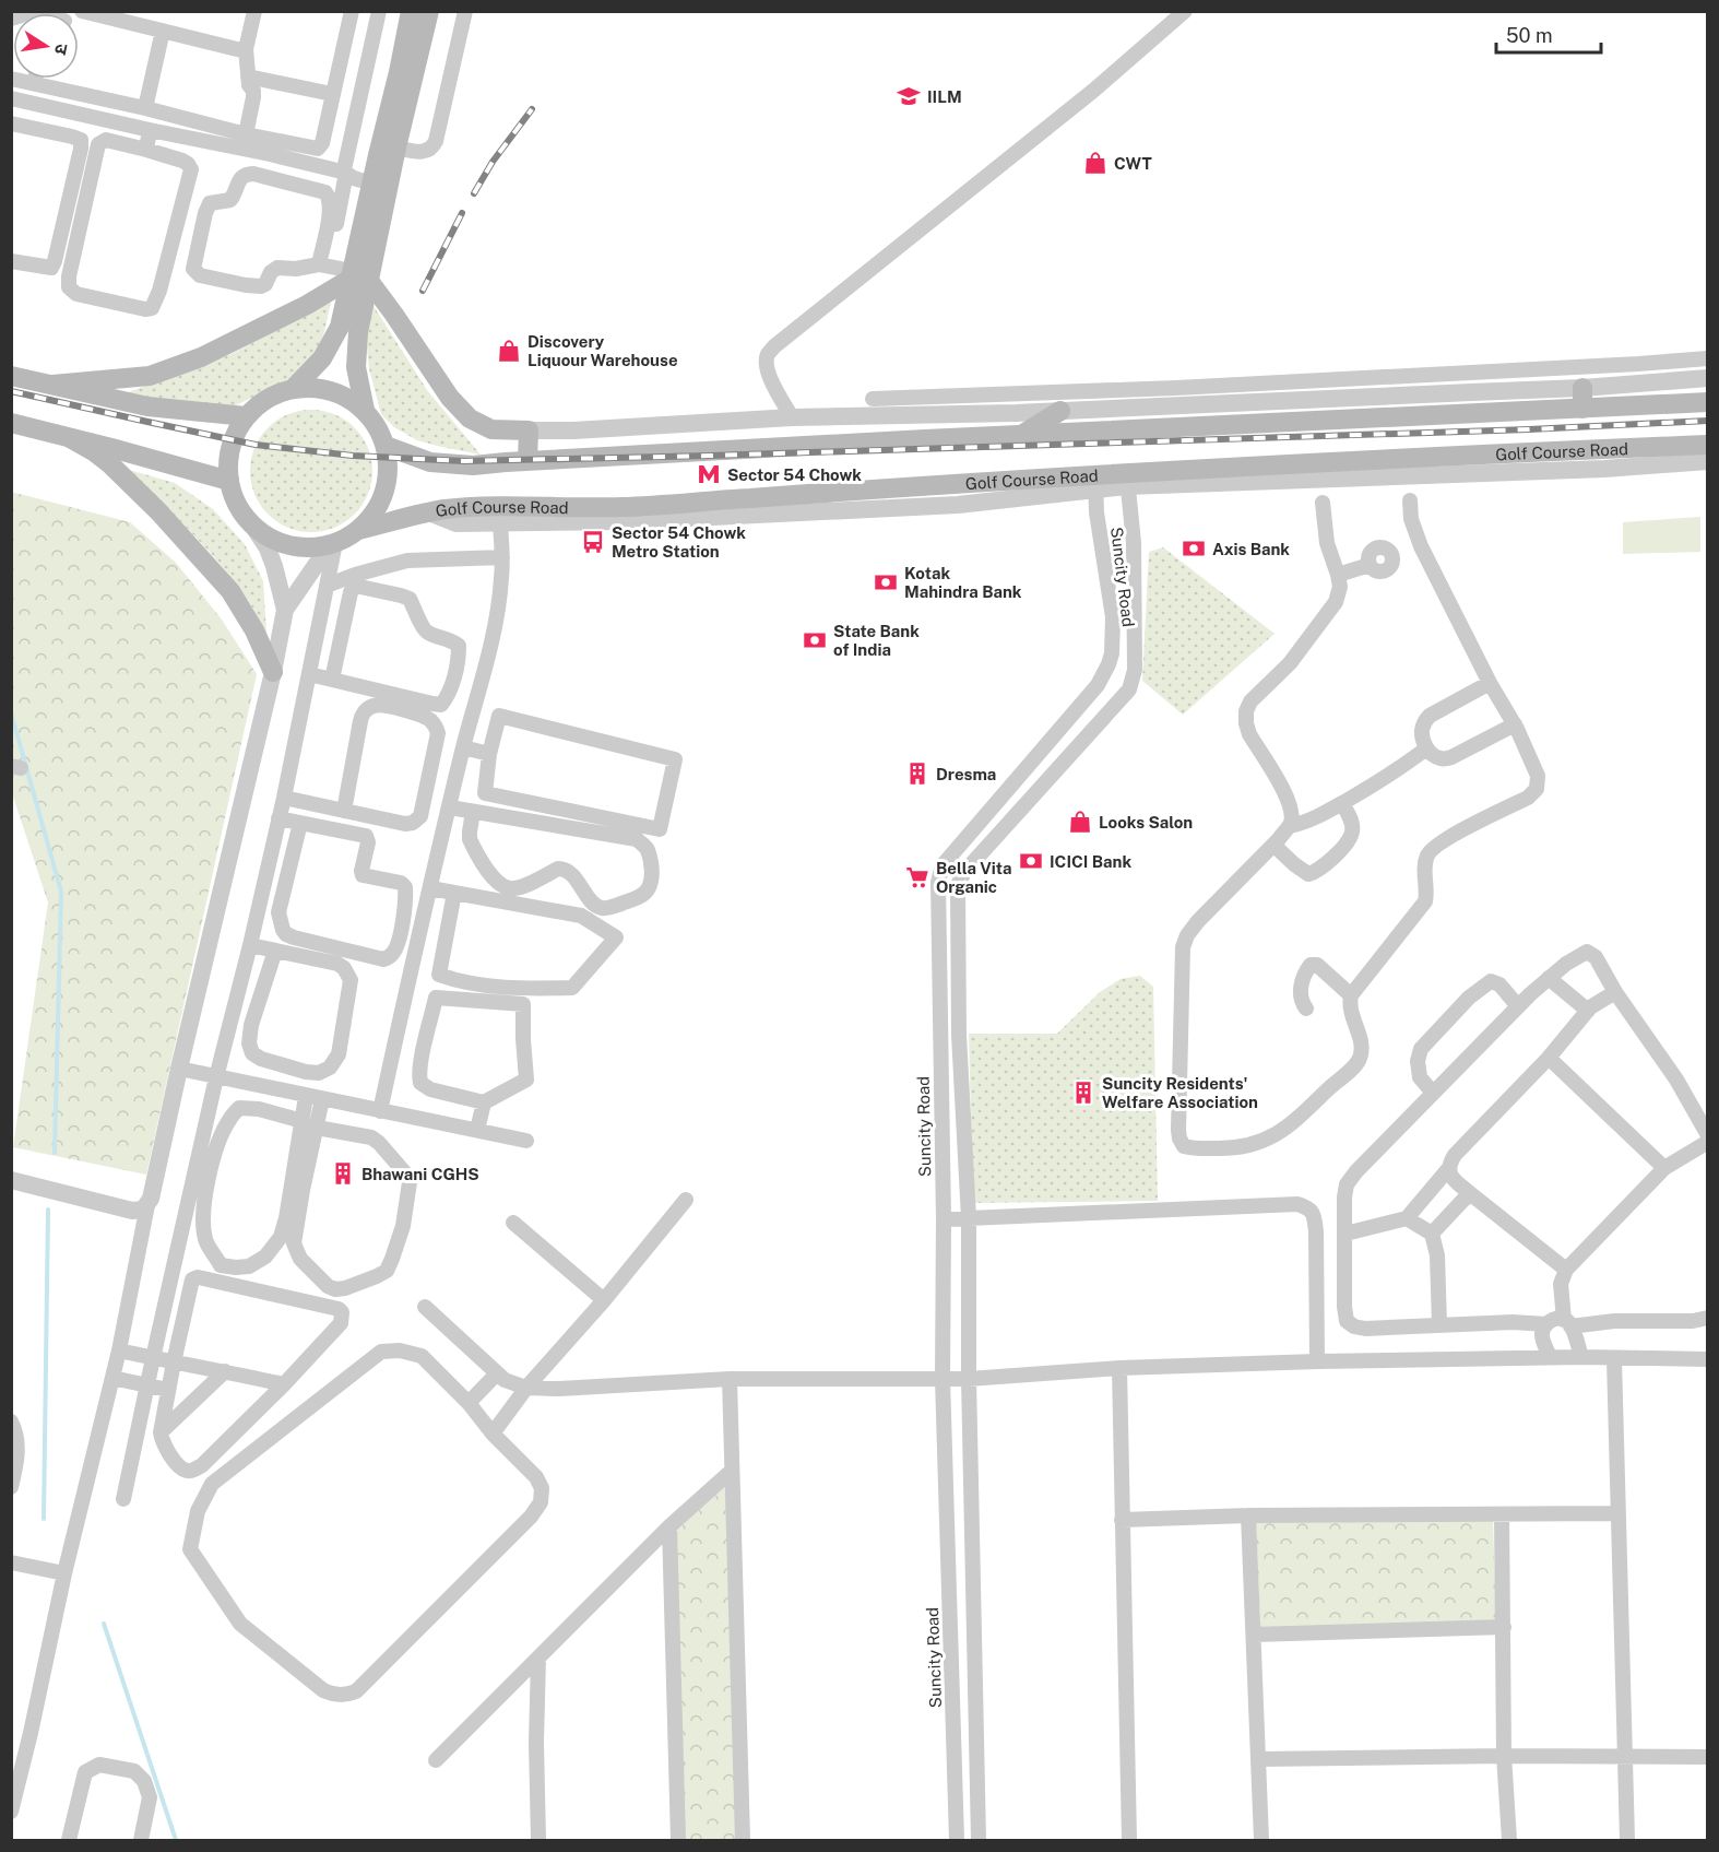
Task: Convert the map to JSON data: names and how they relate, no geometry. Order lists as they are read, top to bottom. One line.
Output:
{"streets":{"main road":["Golf Course Road"],"street":["Suncity Road"]},"crossings":[["Golf Course Road","Suncity Road"]],"places":{"school or university":["IILM"],"shop":["CWT","Discovery Liquour Warehouse","Looks Salon"],"metro station":["Sector 54 Chowk"],"bus stop":["Sector 54 Chowk Metro Station"],"bank":["Axis Bank","Kotak Mahindra Bank","State Bank of India","ICICI Bank"],"building":["Dresma","Suncity Residents' Welfare Association","Bhawani CGHS"],"supermarket":["Bella Vita Organic"]},"scale_bar":"50 m","north":"right"}
